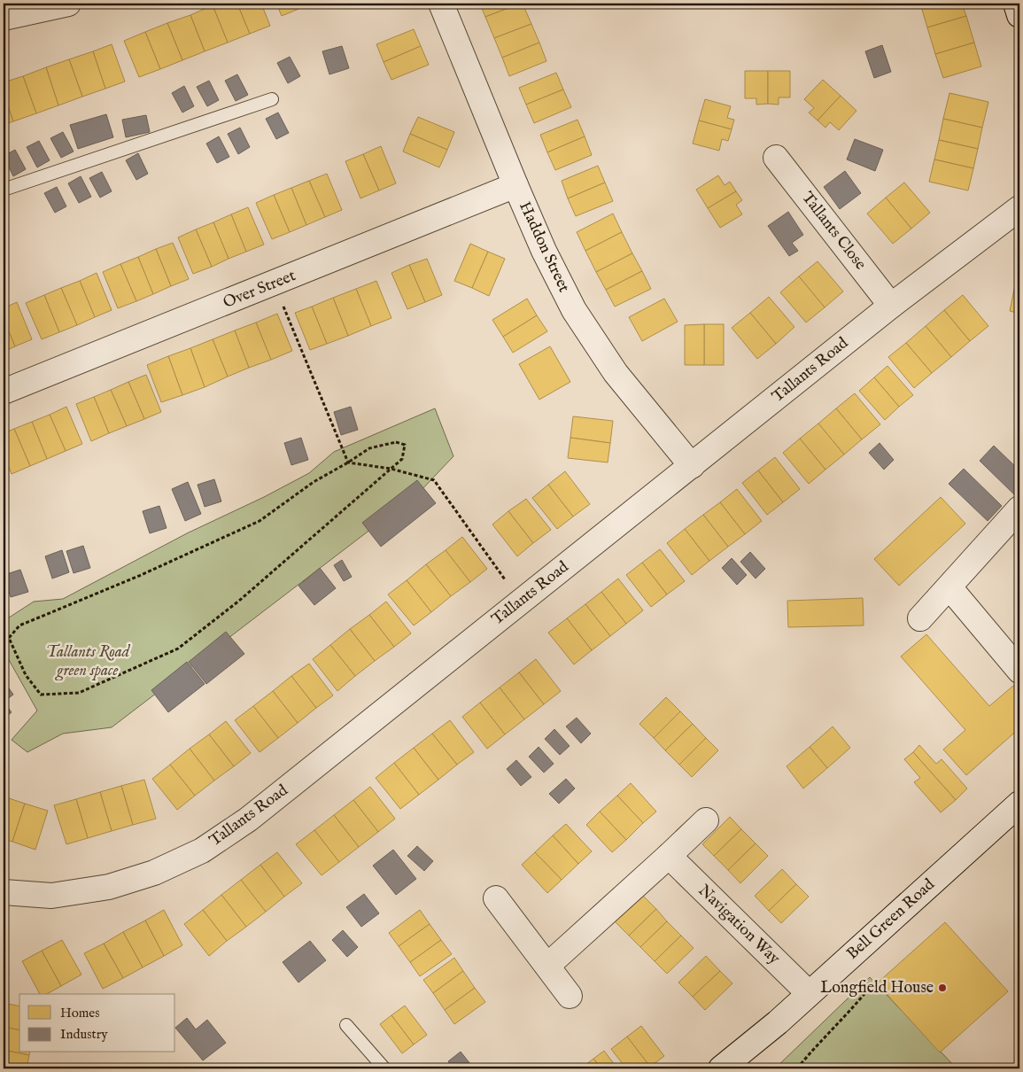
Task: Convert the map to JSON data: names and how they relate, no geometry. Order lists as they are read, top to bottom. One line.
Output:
{"streets":{"street":["Tallants Close","Haddon Street","Over Street","Tallants Road","Bell Green Road","Navigation Way"]},"crossings":[["Tallants Close","Tallants Road"],["Haddon Street","Over Street"],["Haddon Street","Tallants Road"],["Bell Green Road","Navigation Way"]],"parks":["Tallants Road green space"],"places":["Longfield House"],"legend":["Homes","Industry"]}
